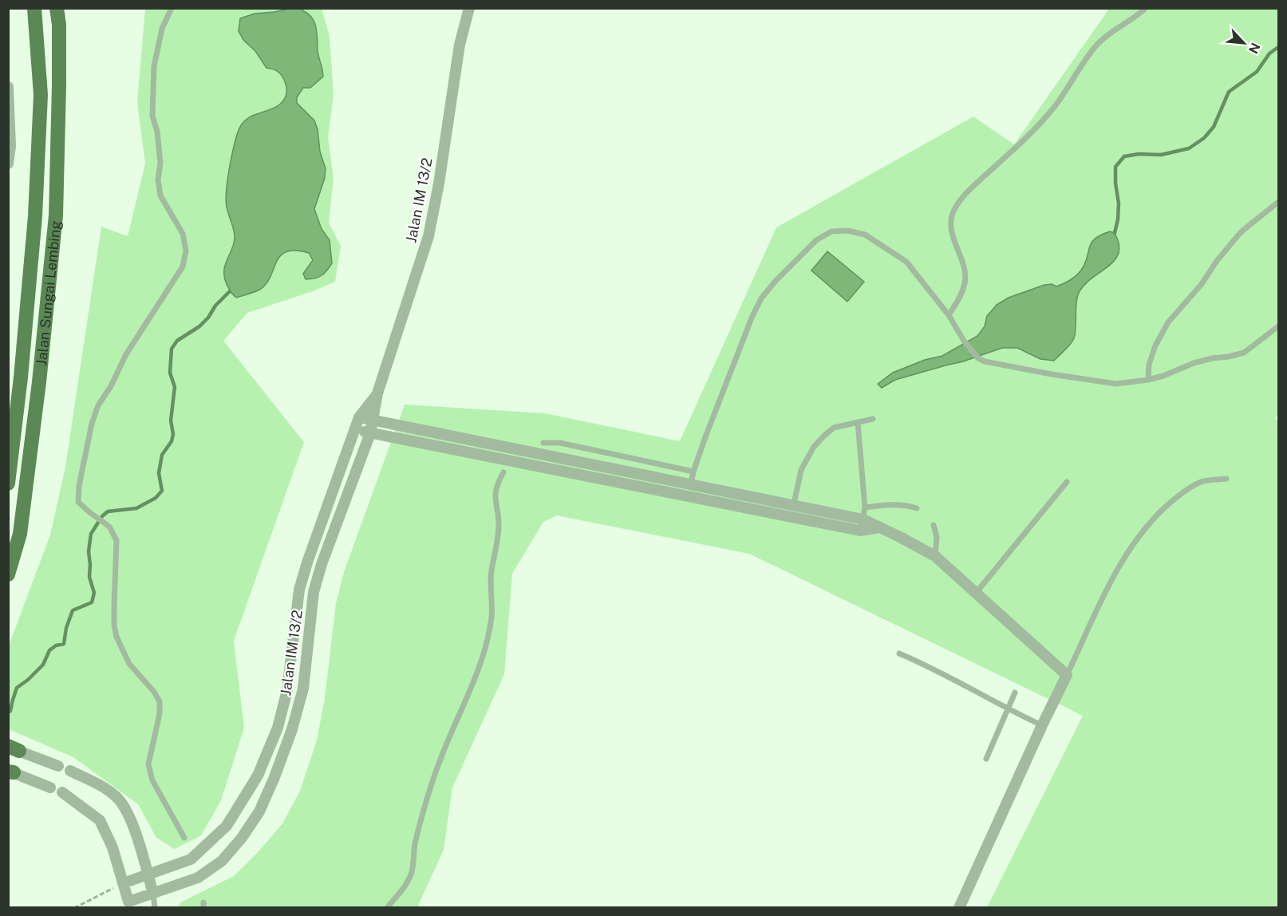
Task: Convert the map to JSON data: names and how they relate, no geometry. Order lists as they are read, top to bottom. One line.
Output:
{"streets":{"main road":["Jalan Sungai Lembing"],"street":["Jalan IM 13/2"]},"north":"bottom right"}
